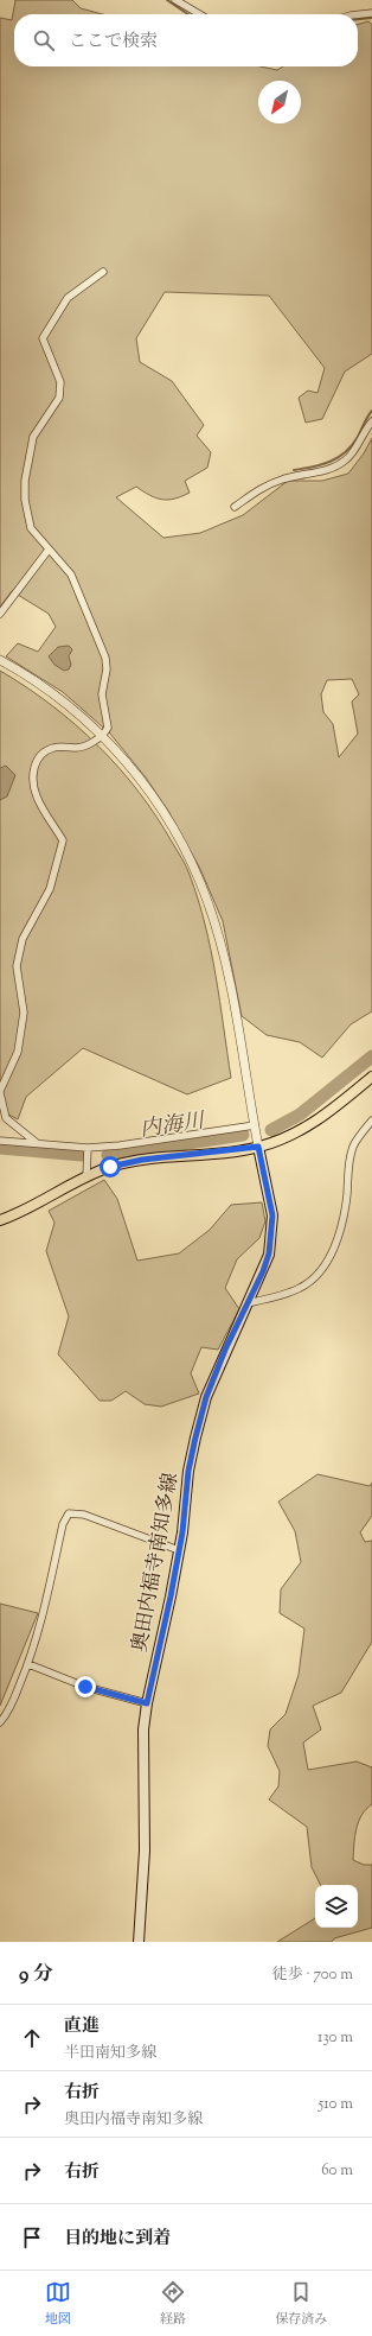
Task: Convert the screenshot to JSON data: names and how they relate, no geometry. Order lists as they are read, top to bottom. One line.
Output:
{"streets":{"main road":["奥田内福寺南知多線"]},"water":["内海川"],"north":"bottom left","page":{"search":"ここで検索","heading":["9 分","徒歩 · 700 m"],"list":[["直進","半田南知多線","130 m"],["右折","奥田内福寺南知多線","510 m"],["右折","60 m"],"目的地に到着"],"nav":["地図","経路","保存済み"]}}
